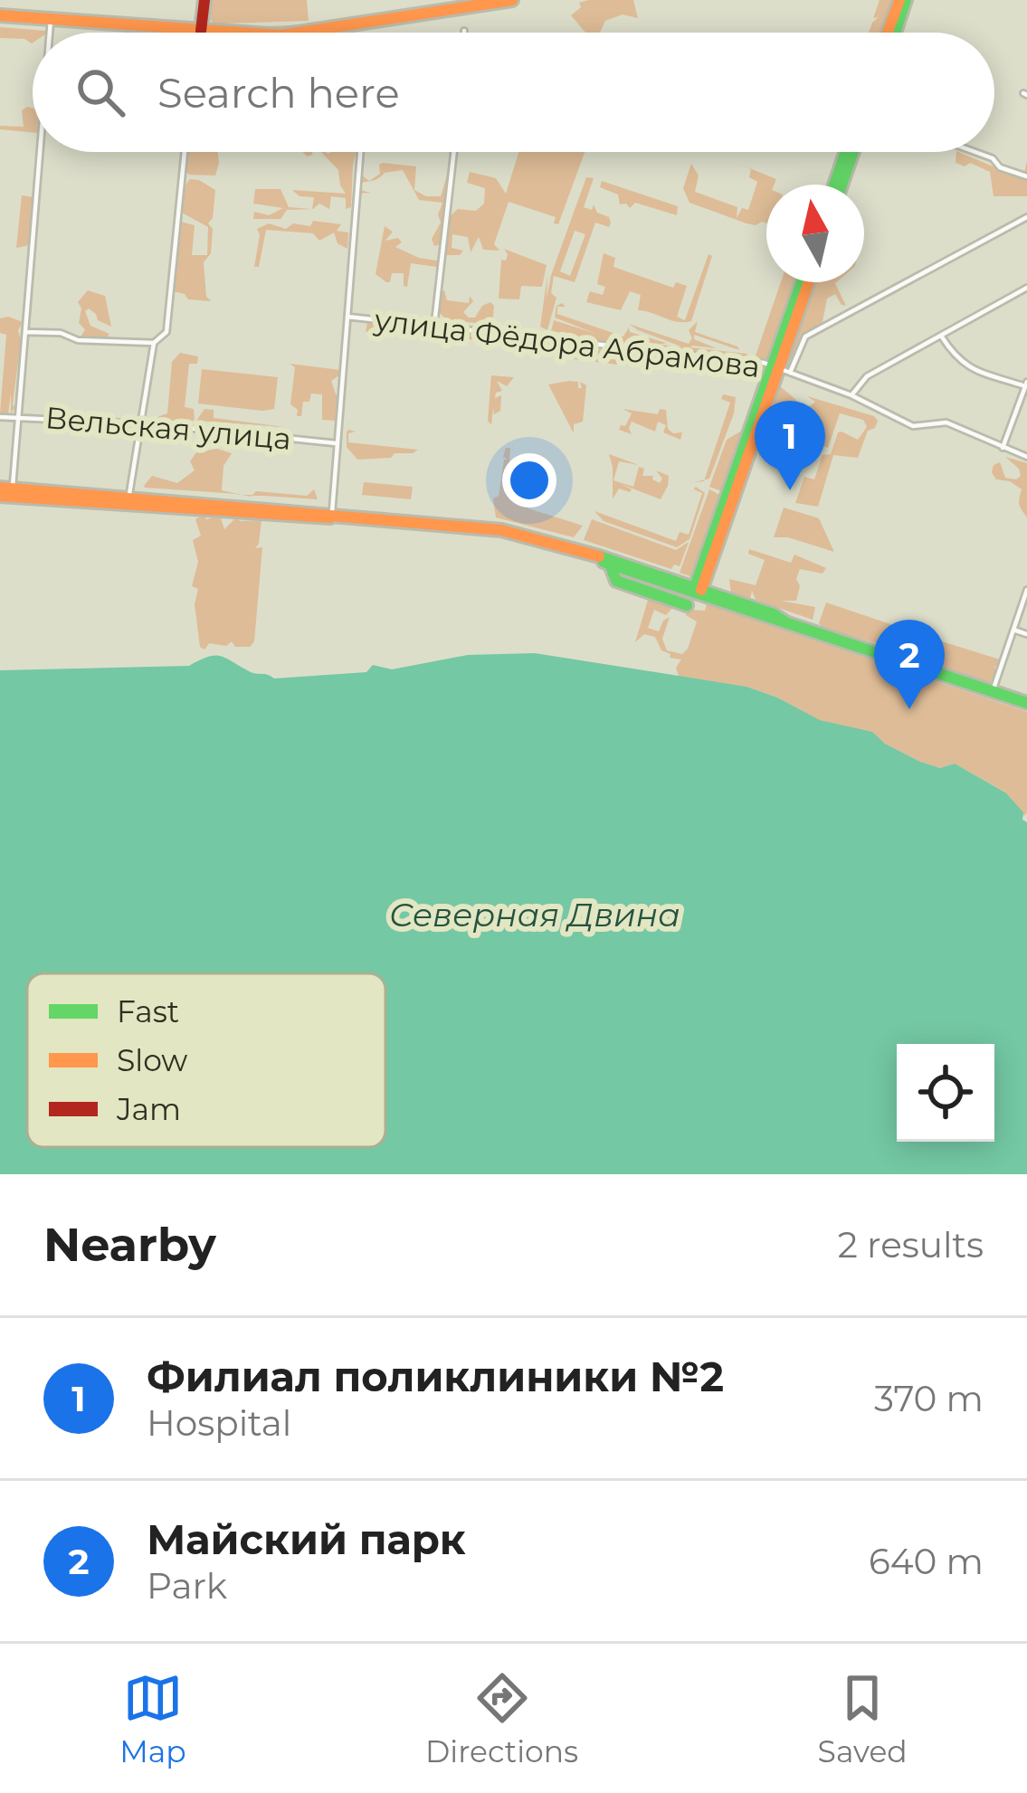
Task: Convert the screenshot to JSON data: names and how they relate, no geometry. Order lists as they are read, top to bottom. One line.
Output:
{"streets":{"street":["улица Фёдора Абрамова","Вельская улица"]},"water":["Северная Двина"],"legend":["Fast","Slow","Jam"],"north":"top","page":{"search":"Search here","pins":["1","2"],"heading":["Nearby","2 results"],"list":[{"mark":"1","name":"Филиал поликлиники №2","note":"Hospital","value":"370 m"},{"mark":"2","name":"Майский парк","note":"Park","value":"640 m"}],"nav":["Map","Directions","Saved"]}}
